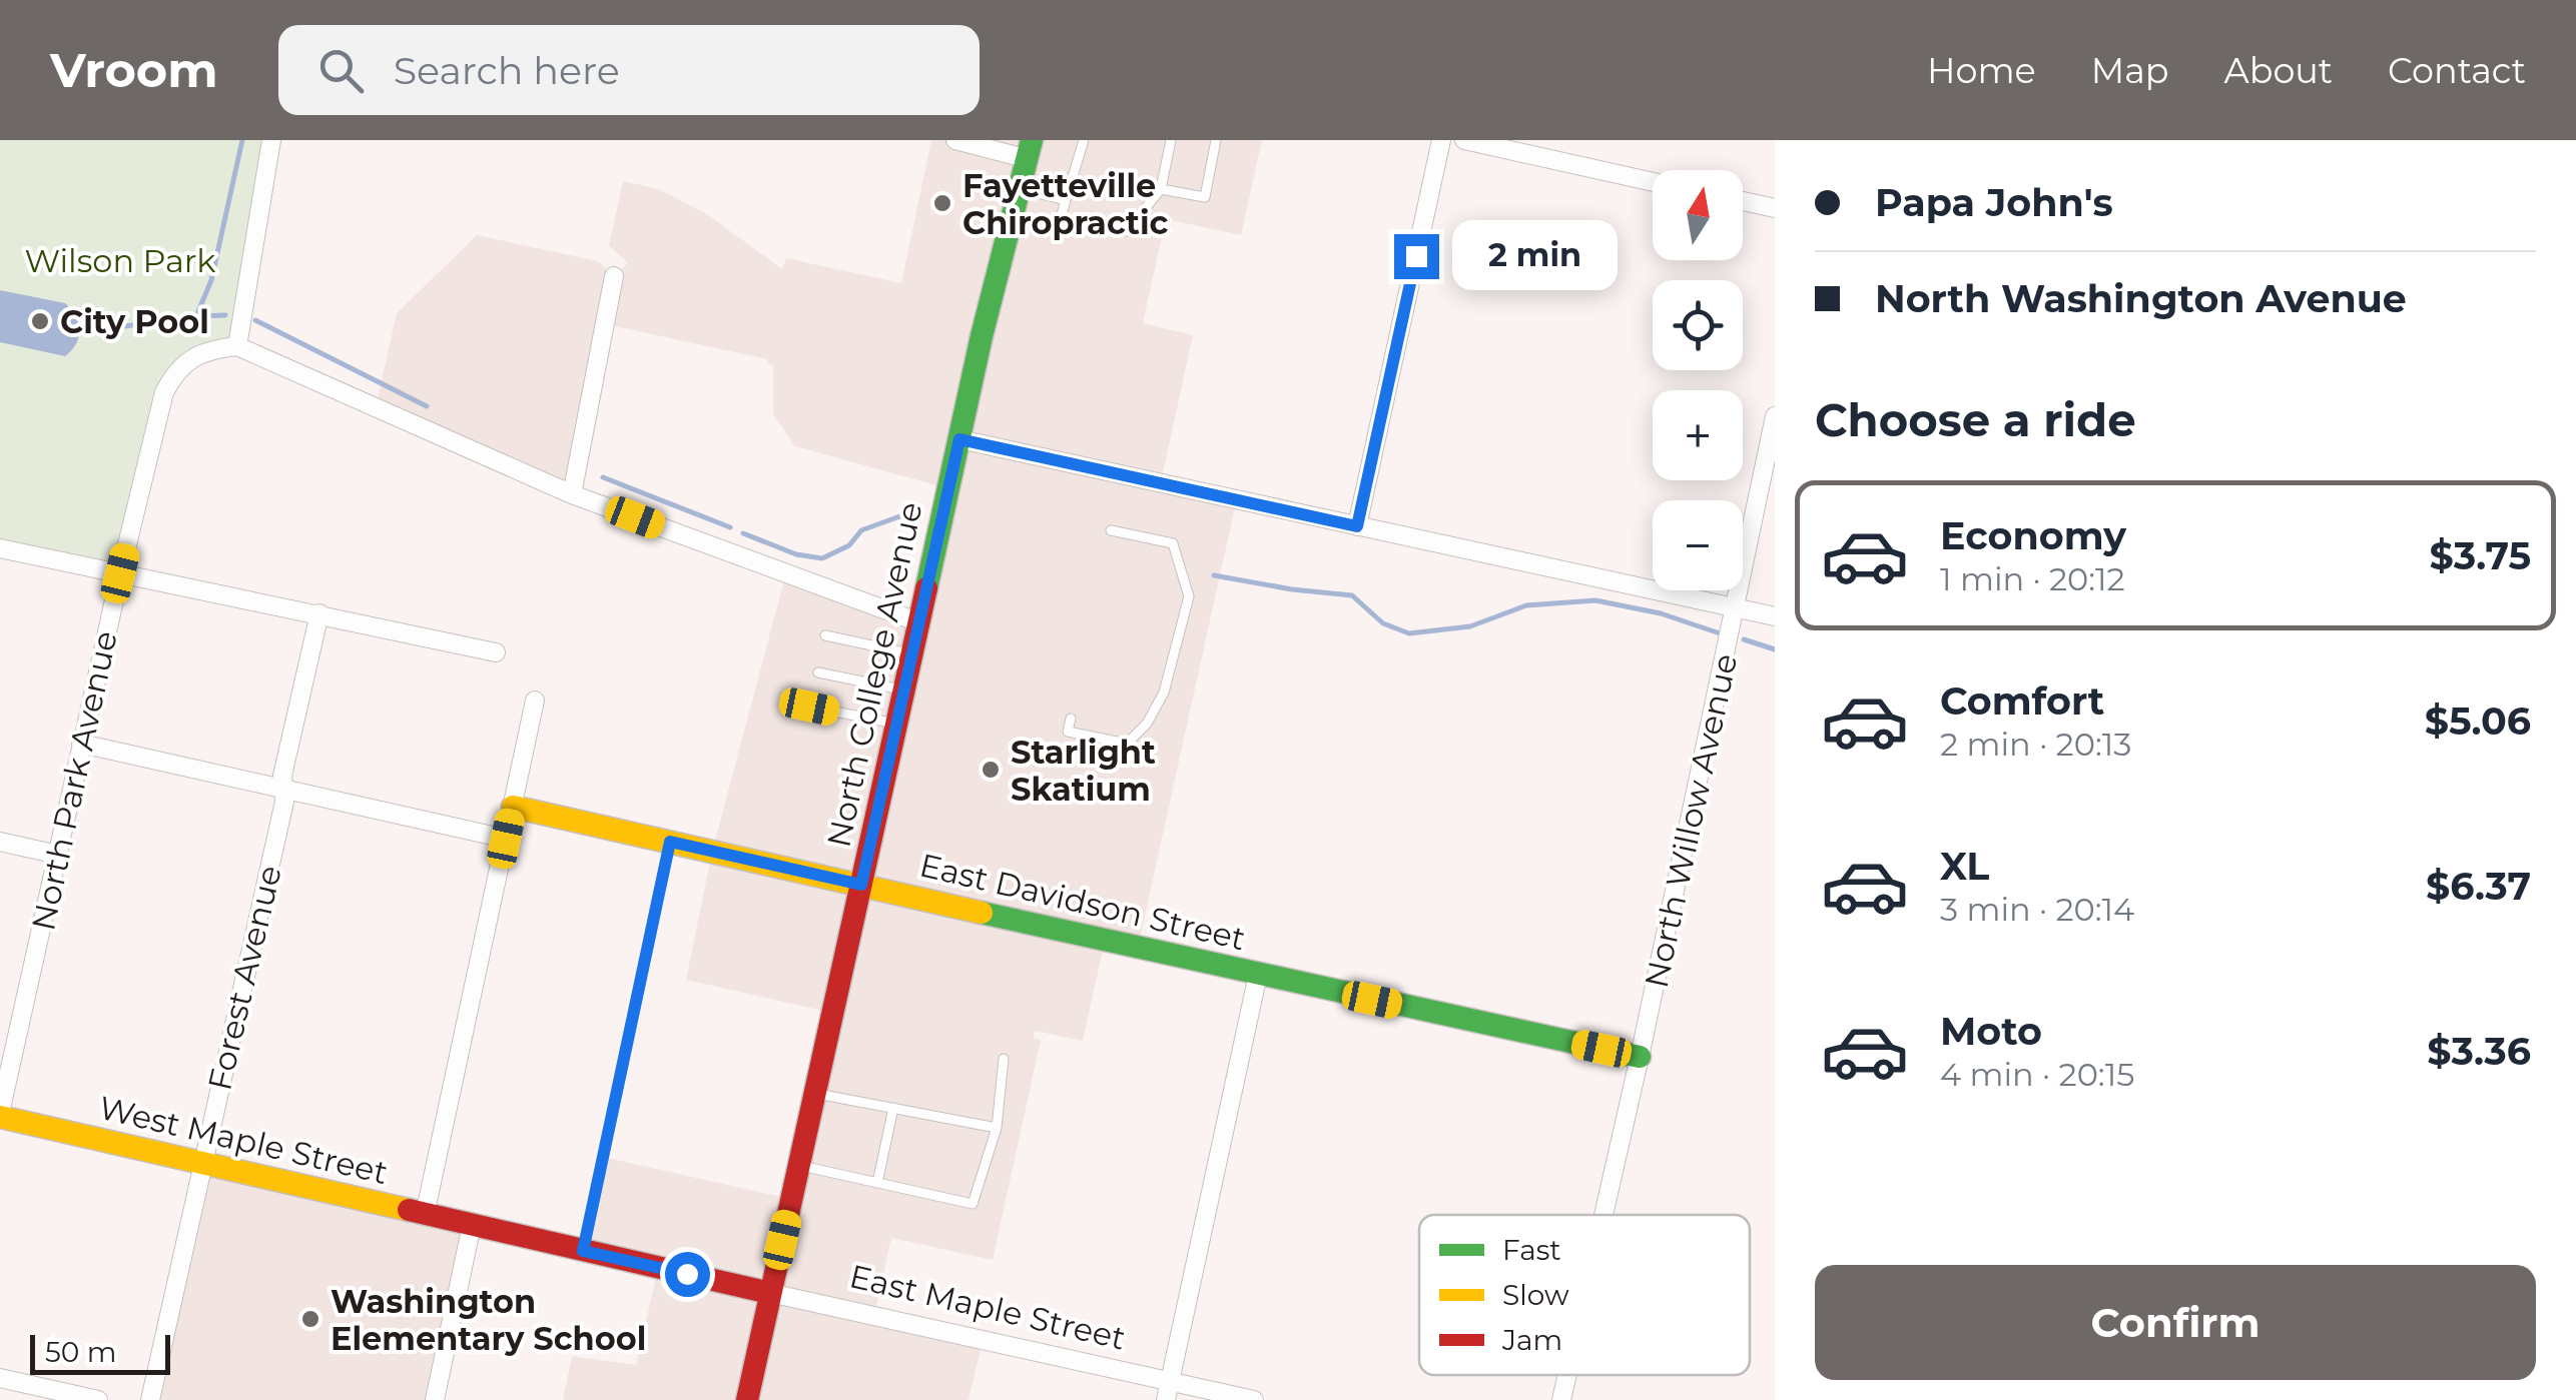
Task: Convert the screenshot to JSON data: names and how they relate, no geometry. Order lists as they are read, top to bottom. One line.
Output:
{"streets":{"street":["North College Avenue","North Park Avenue","North Willow Avenue","East Davidson Street","Forest Avenue","West Maple Street","East Maple Street"]},"crossings":[["North College Avenue","East Davidson Street"],["North College Avenue","East Maple Street"],["North Park Avenue","West Maple Street"],["North Willow Avenue","East Davidson Street"],["Forest Avenue","West Maple Street"],["West Maple Street","East Maple Street"]],"parks":["Wilson Park"],"places":["Fayetteville Chiropractic","City Pool","Starlight Skatium","Washington Elementary School"],"legend":["Fast","Slow","Jam"],"scale_bar":"50 m","north":"top","page":{"header":"Vroom","search":"Search here","nav":["Home","Map","About","Contact"],"banner":["Papa John's","North Washington Avenue"],"map_buttons":["+","−"],"bubble":"2 min","heading":"Choose a ride","list":[{"name":"Economy","note":"1 min · 20:12","value":"$3.75"},{"name":"Comfort","note":"2 min · 20:13","value":"$5.06"},{"name":"XL","note":"3 min · 20:14","value":"$6.37"},{"name":"Moto","note":"4 min · 20:15","value":"$3.36"}],"buttons":"Confirm","scale":"50 m"}}
